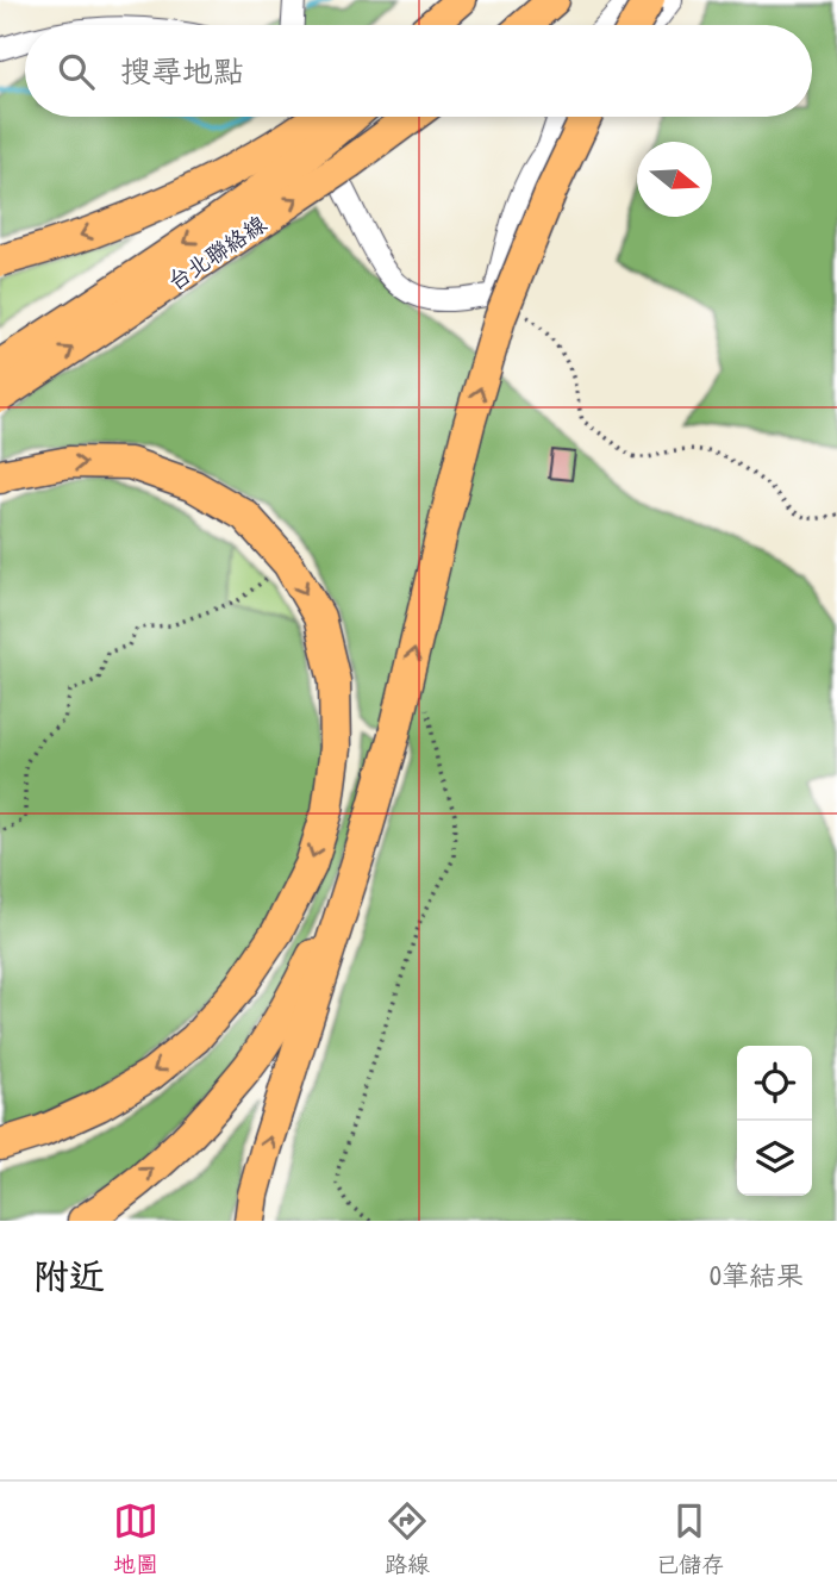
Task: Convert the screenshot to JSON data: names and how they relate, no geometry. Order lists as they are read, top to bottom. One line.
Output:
{"streets":{"highway":["台北聯絡線"]},"north":"right","page":{"search":"搜尋地點","heading":["附近","0筆結果"],"nav":["地圖","路線","已儲存"]}}
